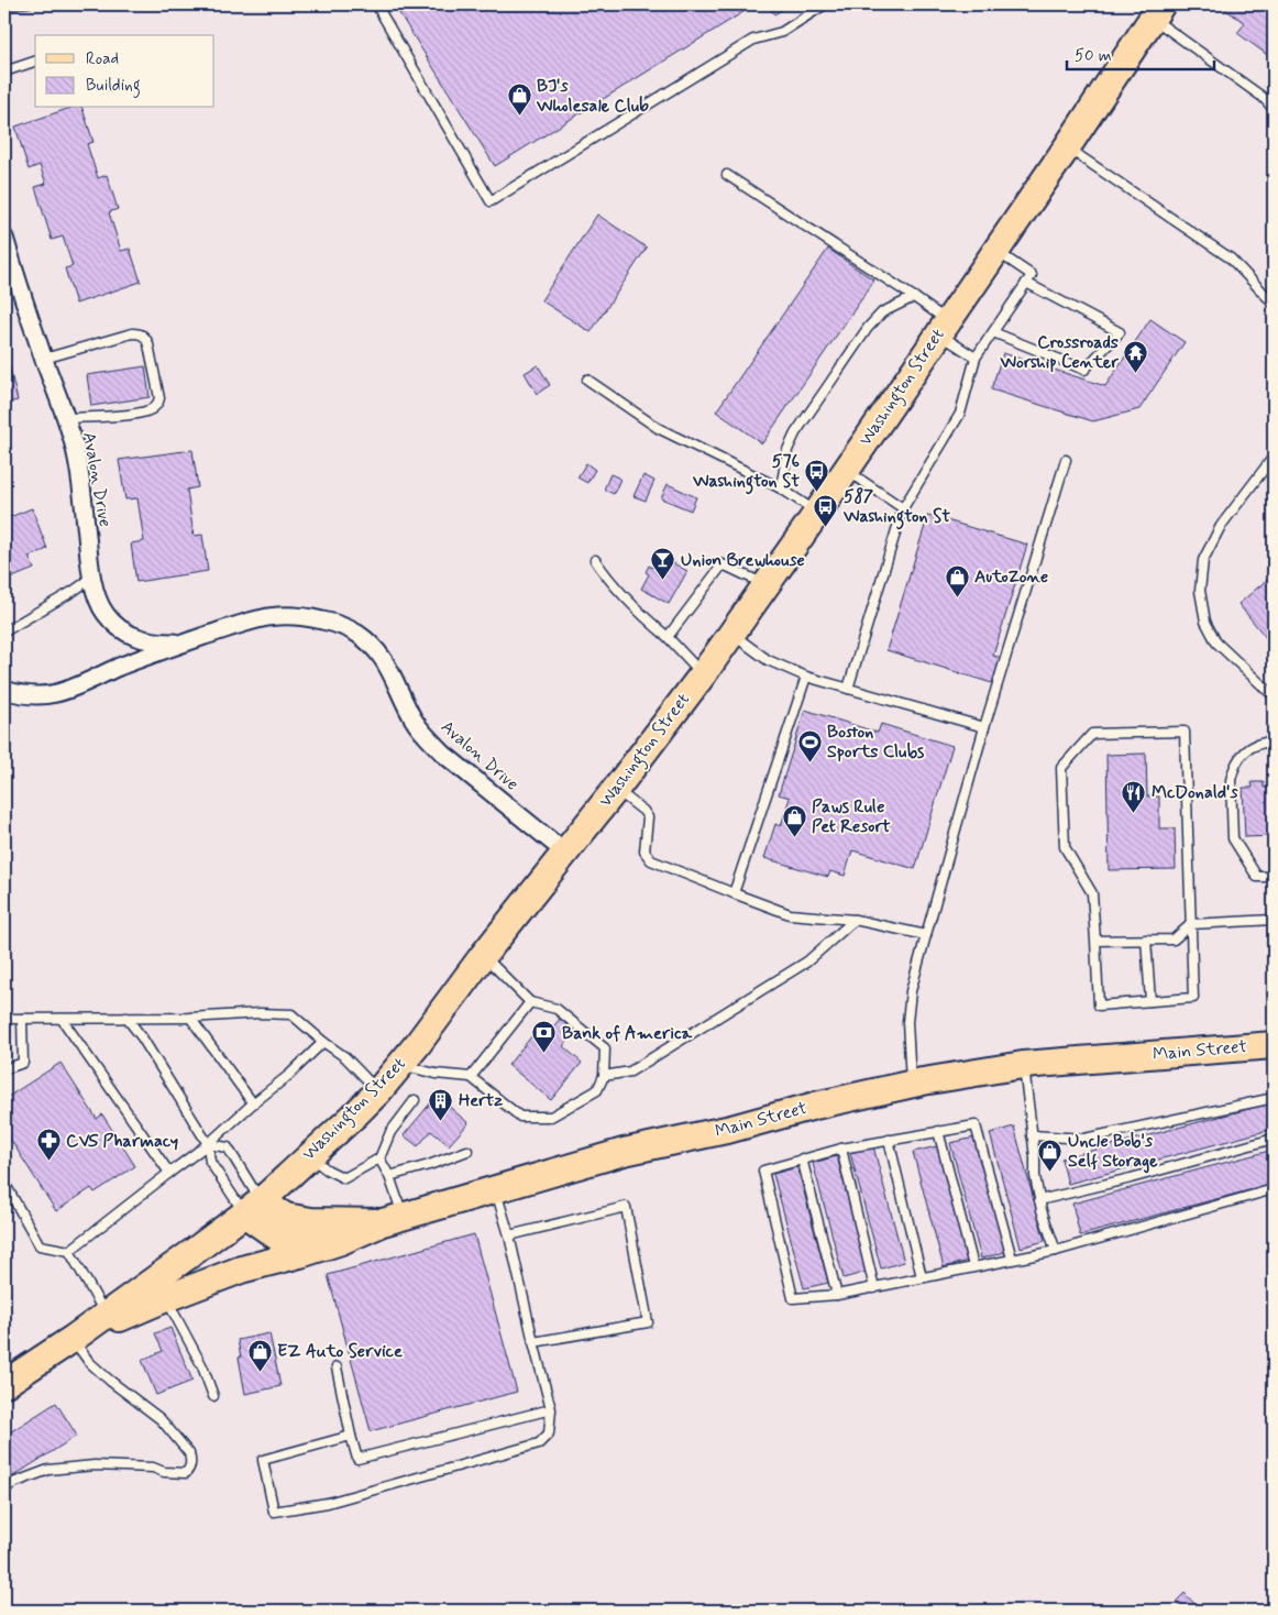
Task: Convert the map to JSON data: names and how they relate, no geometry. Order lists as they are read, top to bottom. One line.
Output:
{"streets":{"main road":["Washington Street","Main Street"],"street":["Avalon Drive"]},"crossings":[["Washington Street","Avalon Drive"],["Washington Street","Main Street"]],"places":{"shop":["BJ's Wholesale Club","AutoZone","Paws Rule Pet Resort","Uncle Bob's Self Storage","EZ Auto Service"],"temple":["Crossroads Worship Center"],"bus stop":["576 Washington St","587 Washington St"],"bar":["Union Brewhouse"],"sports":["Boston Sports Clubs"],"restaurant":["McDonald's"],"bank":["Bank of America"],"building":["Hertz"],"pharmacy":["CVS Pharmacy"]},"legend":["Road","Building"],"scale_bar":"50 m"}
